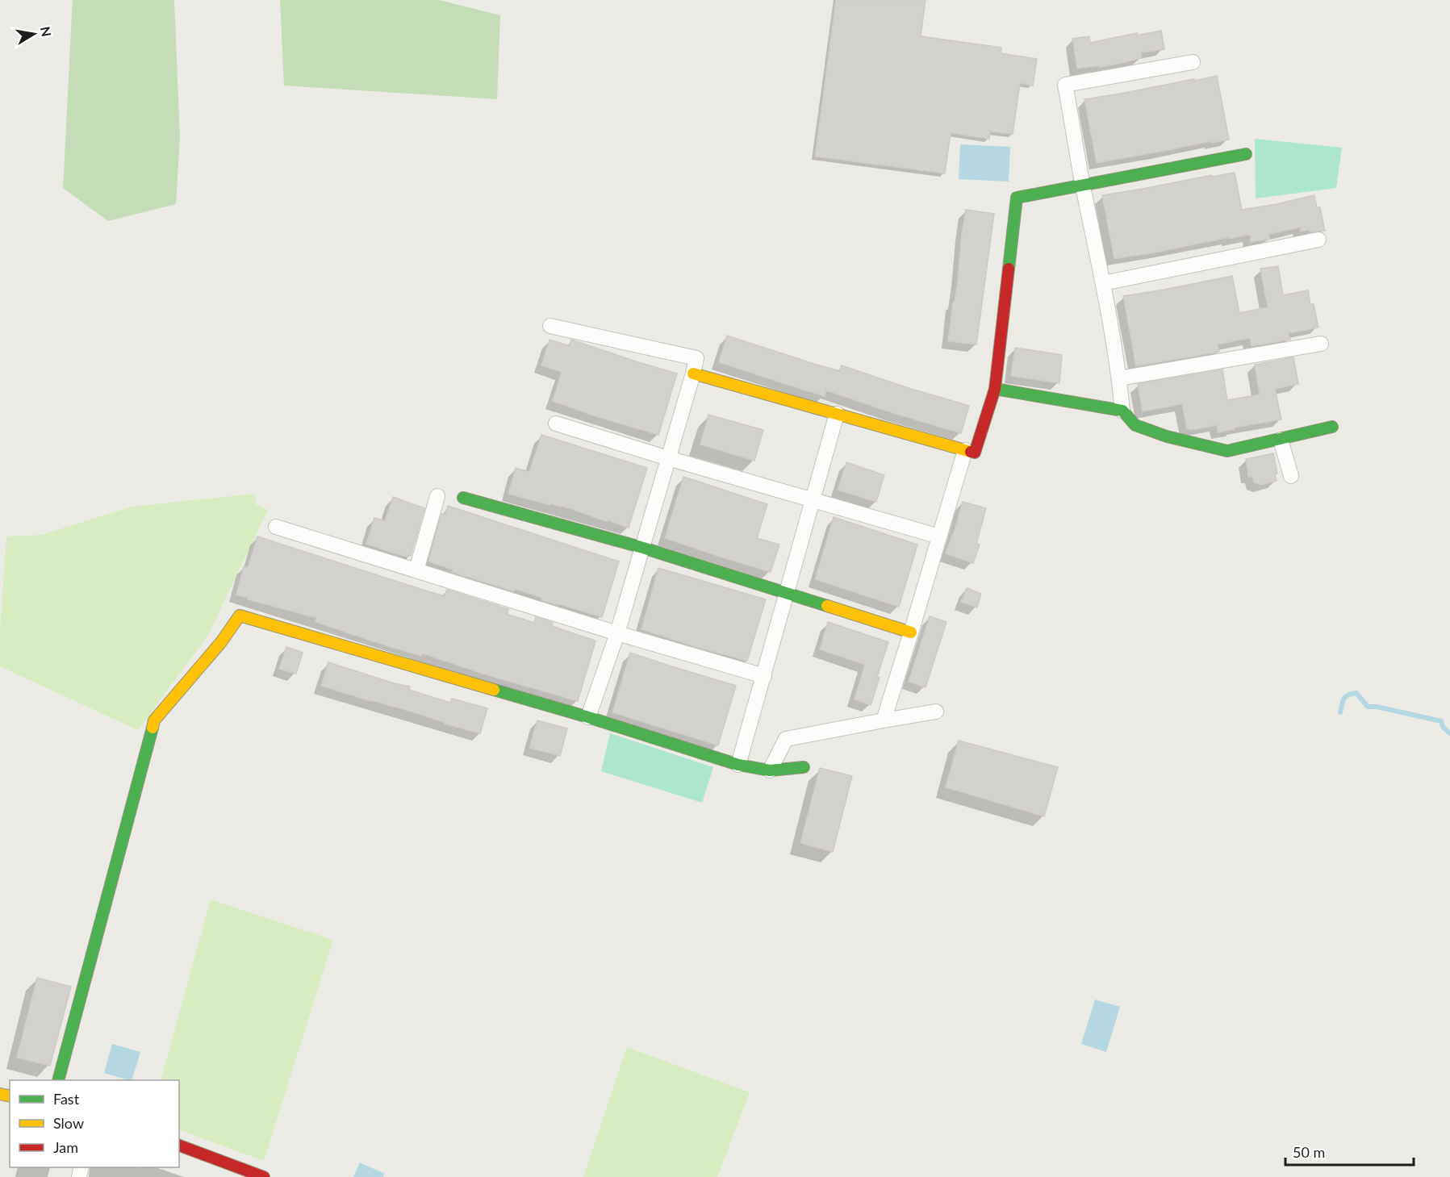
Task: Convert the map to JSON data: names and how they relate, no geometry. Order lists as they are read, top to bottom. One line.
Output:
{"legend":["Fast","Slow","Jam"],"scale_bar":"50 m","north":"right"}
